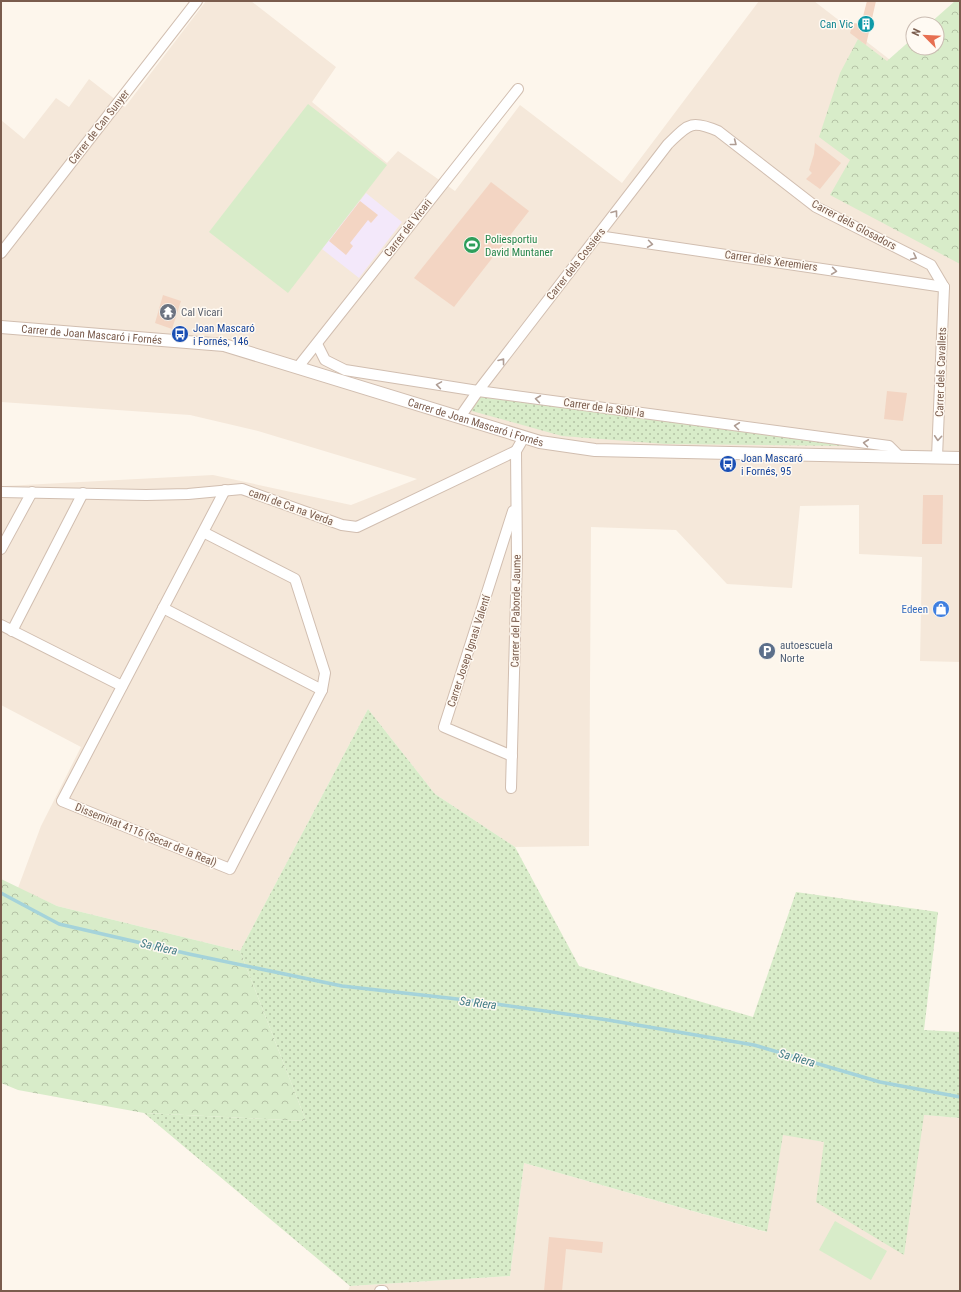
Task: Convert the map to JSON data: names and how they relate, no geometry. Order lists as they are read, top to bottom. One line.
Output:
{"streets":{"street":["Carrer de Can Sunyer","Carrer dels Glosadors","Carrer del Vicari","Carrer dels Xeremiers","Carrer dels Cossiers","Carrer de Joan Mascaró i Fornés","Carrer dels Cavallets","Carrer de la Sibil·la","camí de Ca na Verda","Carrer del Paborde Jaume","Carrer Josep Ignasi Valentí","Disseminat 4116 (Secar de la Real)"]},"crossings":[["Carrer dels Glosadors","Carrer dels Xeremiers"],["Carrer dels Glosadors","Carrer dels Cossiers"],["Carrer dels Glosadors","Carrer dels Cavallets"],["Carrer del Vicari","Carrer de Joan Mascaró i Fornés"],["Carrer del Vicari","Carrer de la Sibil·la"],["Carrer dels Xeremiers","Carrer dels Cossiers"],["Carrer dels Xeremiers","Carrer dels Cavallets"],["Carrer dels Cossiers","Carrer de Joan Mascaró i Fornés"],["Carrer dels Cossiers","Carrer de la Sibil·la"],["Carrer de Joan Mascaró i Fornés","Carrer dels Cavallets"],["Carrer de Joan Mascaró i Fornés","Carrer de la Sibil·la"],["Carrer de Joan Mascaró i Fornés","Carrer del Paborde Jaume"],["camí de Ca na Verda","Carrer del Paborde Jaume"],["camí de Ca na Verda","Disseminat 4116 (Secar de la Real)"],["Carrer del Paborde Jaume","Carrer Josep Ignasi Valentí"]],"one_way":["Carrer dels Glosadors","Carrer dels Xeremiers","Carrer dels Cossiers","Carrer dels Cavallets","Carrer de la Sibil·la"],"water":["Sa Riera"],"places":{"building":["Can Vic"],"sports":["Poliesportiu David Muntaner"],"temple":["Cal Vicari"],"bus stop":["Joan Mascaró i Fornés, 146","Joan Mascaró i Fornés, 95"],"shop":["Edeen"],"parking":["autoescuela Norte"]},"north":"top left"}
